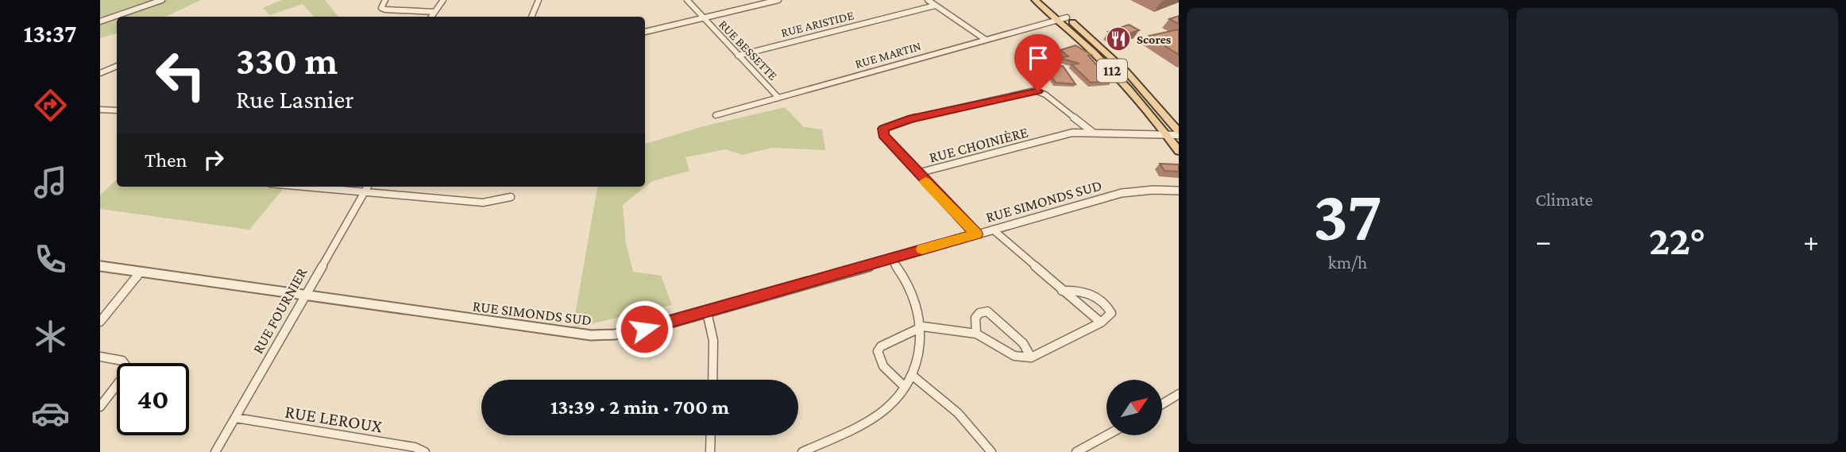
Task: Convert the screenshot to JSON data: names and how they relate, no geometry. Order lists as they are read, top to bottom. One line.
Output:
{"streets":{"main road":["112"],"street":["RUE ARISTIDE","RUE BESSETTE","RUE MARTIN","RUE CHOINIÈRE","RUE SIMONDS SUD","RUE FOURNIER","RUE LEROUX"]},"crossings":[["RUE ARISTIDE","RUE BESSETTE"],["RUE BESSETTE","RUE MARTIN"],["RUE MARTIN","112"],["112","RUE CHOINIÈRE"],["RUE SIMONDS SUD","RUE FOURNIER"],["RUE FOURNIER","RUE LEROUX"]],"places":{"restaurant":["Scores"]},"north":"top right","page":{"tabs":"13:37","tile":[["37","km/h"],"Climate"],"turn":["330 m","Rue Lasnier"],"then":"Then","heat":["−","22°","+"],"limit":"40","trip":"13:39 · 2 min · 700 m"}}
